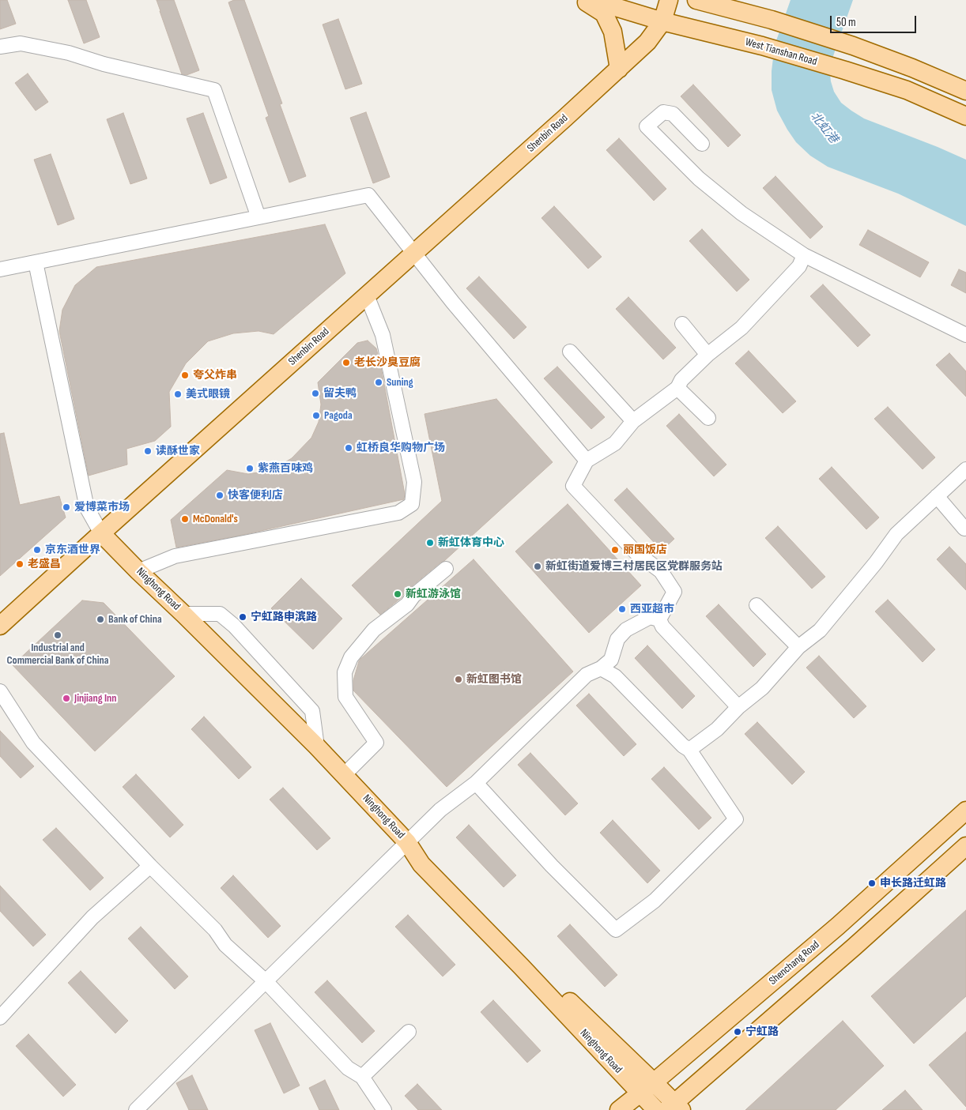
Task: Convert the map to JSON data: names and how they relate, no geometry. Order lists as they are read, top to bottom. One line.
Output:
{"streets":{"main road":["West Tianshan Road","Shenbin Road","Ninghong Road","Shenchang Road"]},"crossings":[["West Tianshan Road","Shenbin Road"],["Shenbin Road","Ninghong Road"],["Ninghong Road","Shenchang Road"]],"water":["北虹港"],"places":["老长沙臭豆腐","夸父炸串","Suning","留夫鸭","美式眼镜","Pagoda","虹桥良华购物广场","读酥世家","紫燕百味鸡","快客便利店","爱博菜市场","McDonald's","新虹体育中心","京东酒世界","丽国饭店","老盛昌","新虹街道爱博三村居民区党群服务站","新虹游泳馆","西亚超市","宁虹路申滨路","Bank of China","Industrial and Commercial Bank of China","新虹图书馆","Jinjiang Inn","申长路迁虹路","宁虹路"],"scale_bar":"50 m"}
